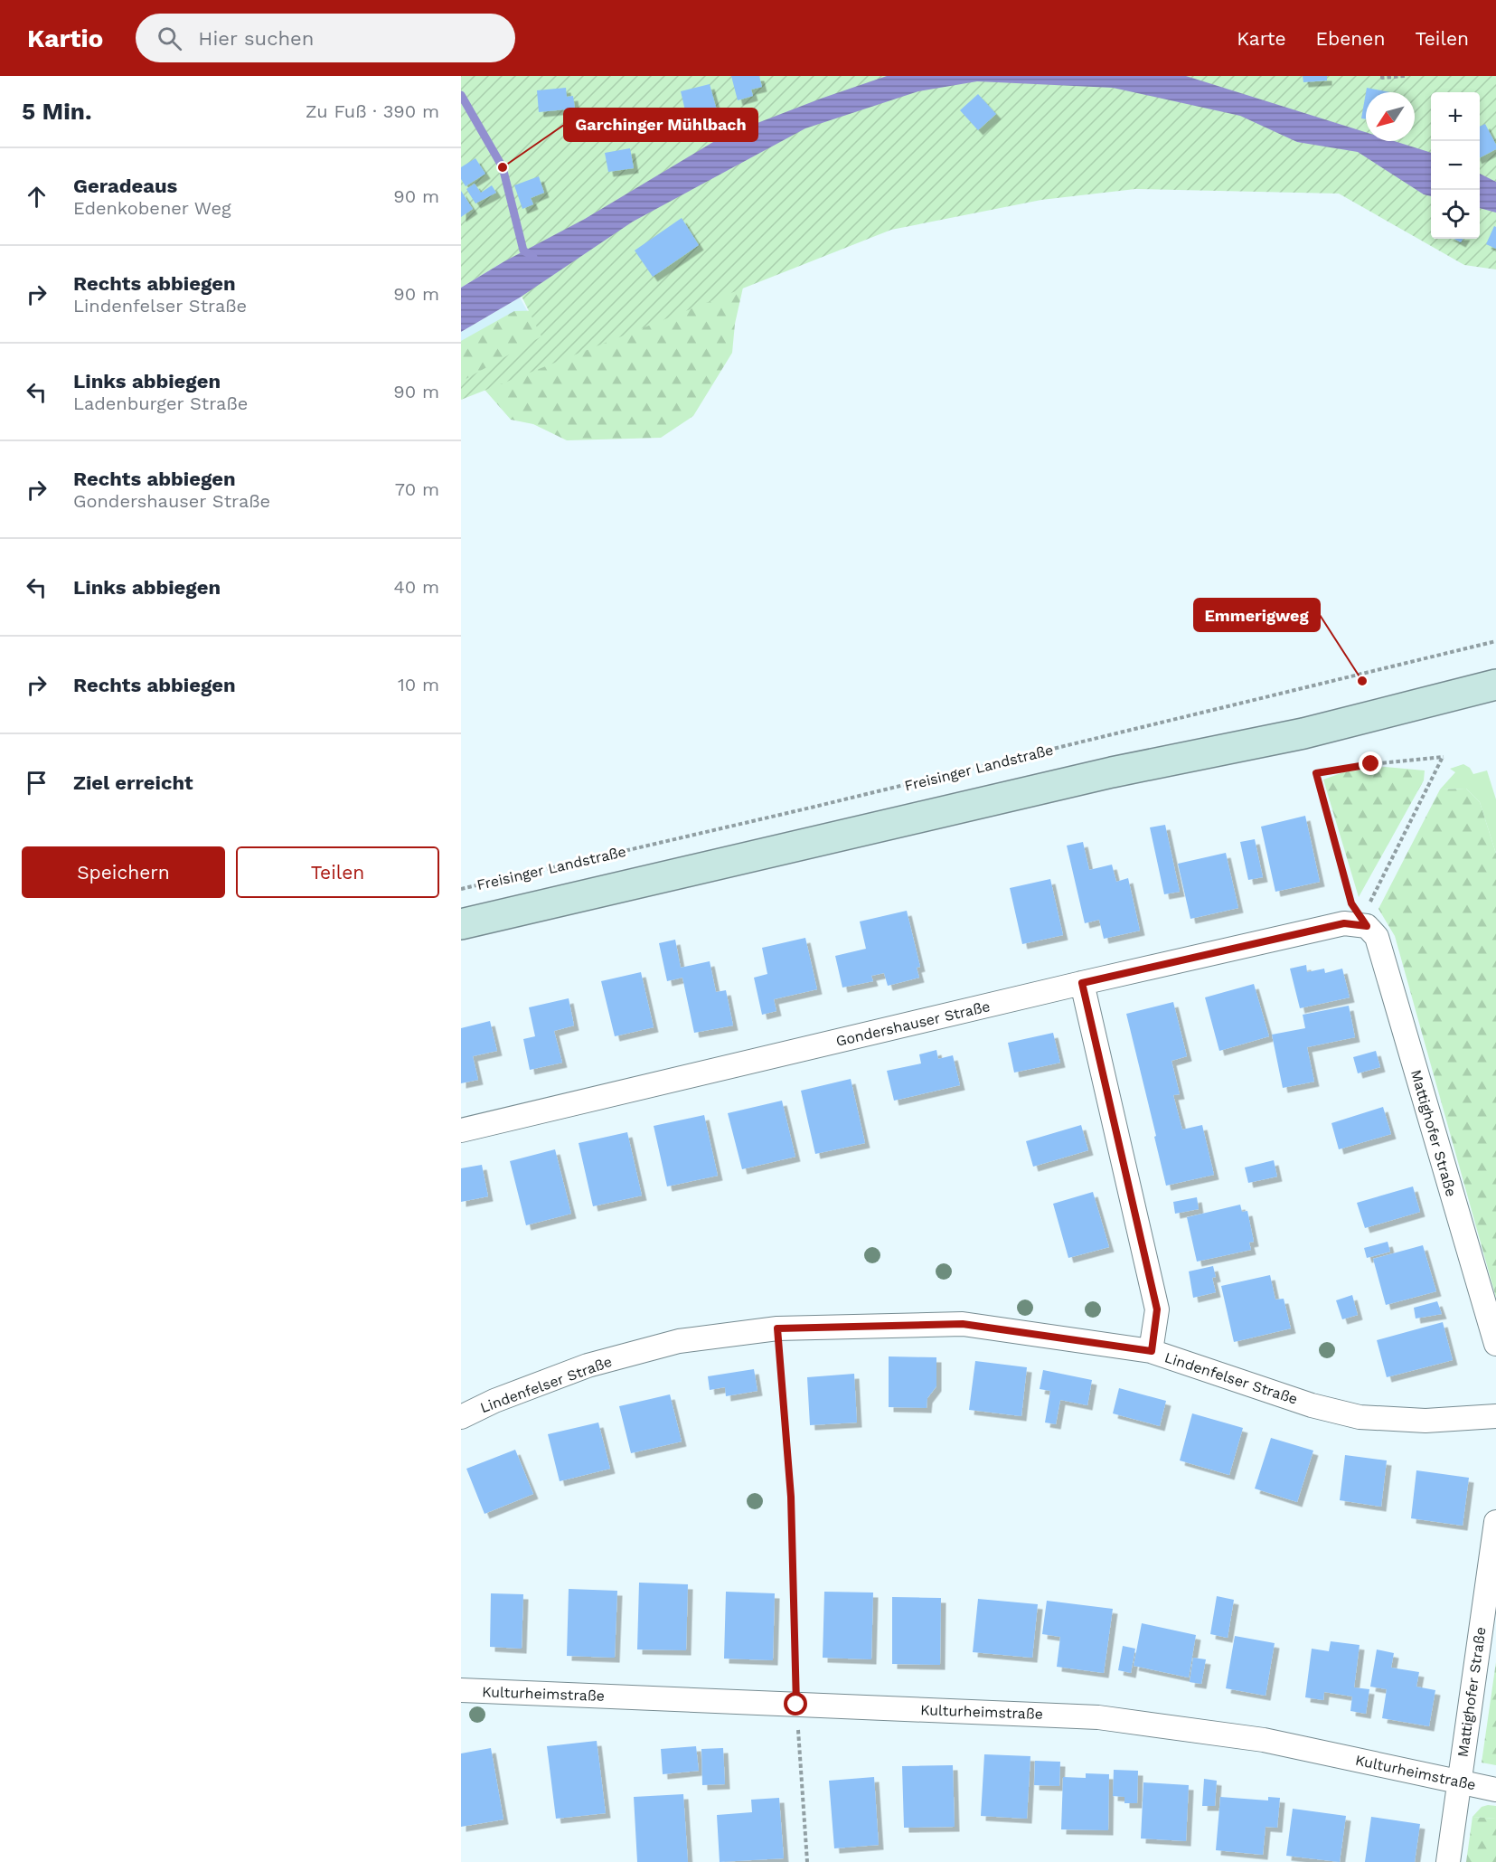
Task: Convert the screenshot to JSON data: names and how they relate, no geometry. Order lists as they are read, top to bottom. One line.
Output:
{"streets":{"street":["Gondershauser Straße","Mattighofer Straße","Lindenfelser Straße","Kulturheimstraße"],"path":["Freisinger Landstraße"]},"crossings":[["Gondershauser Straße","Mattighofer Straße"],["Mattighofer Straße","Kulturheimstraße"]],"places":["Garchinger Mühlbach","Emmerigweg"],"north":"bottom left","page":{"header":"Kartio","search":"Hier suchen","nav":["Karte","Ebenen","Teilen"],"heading":["5 Min.","Zu Fuß · 390 m"],"map_buttons":["+","−"],"list":[["Geradeaus","Edenkobener Weg","90 m"],["Rechts abbiegen","Lindenfelser Straße","90 m"],["Links abbiegen","Ladenburger Straße","90 m"],["Rechts abbiegen","Gondershauser Straße","70 m"],["Links abbiegen","40 m"],["Rechts abbiegen","10 m"],"Ziel erreicht"],"buttons":["Speichern","Teilen"]}}
